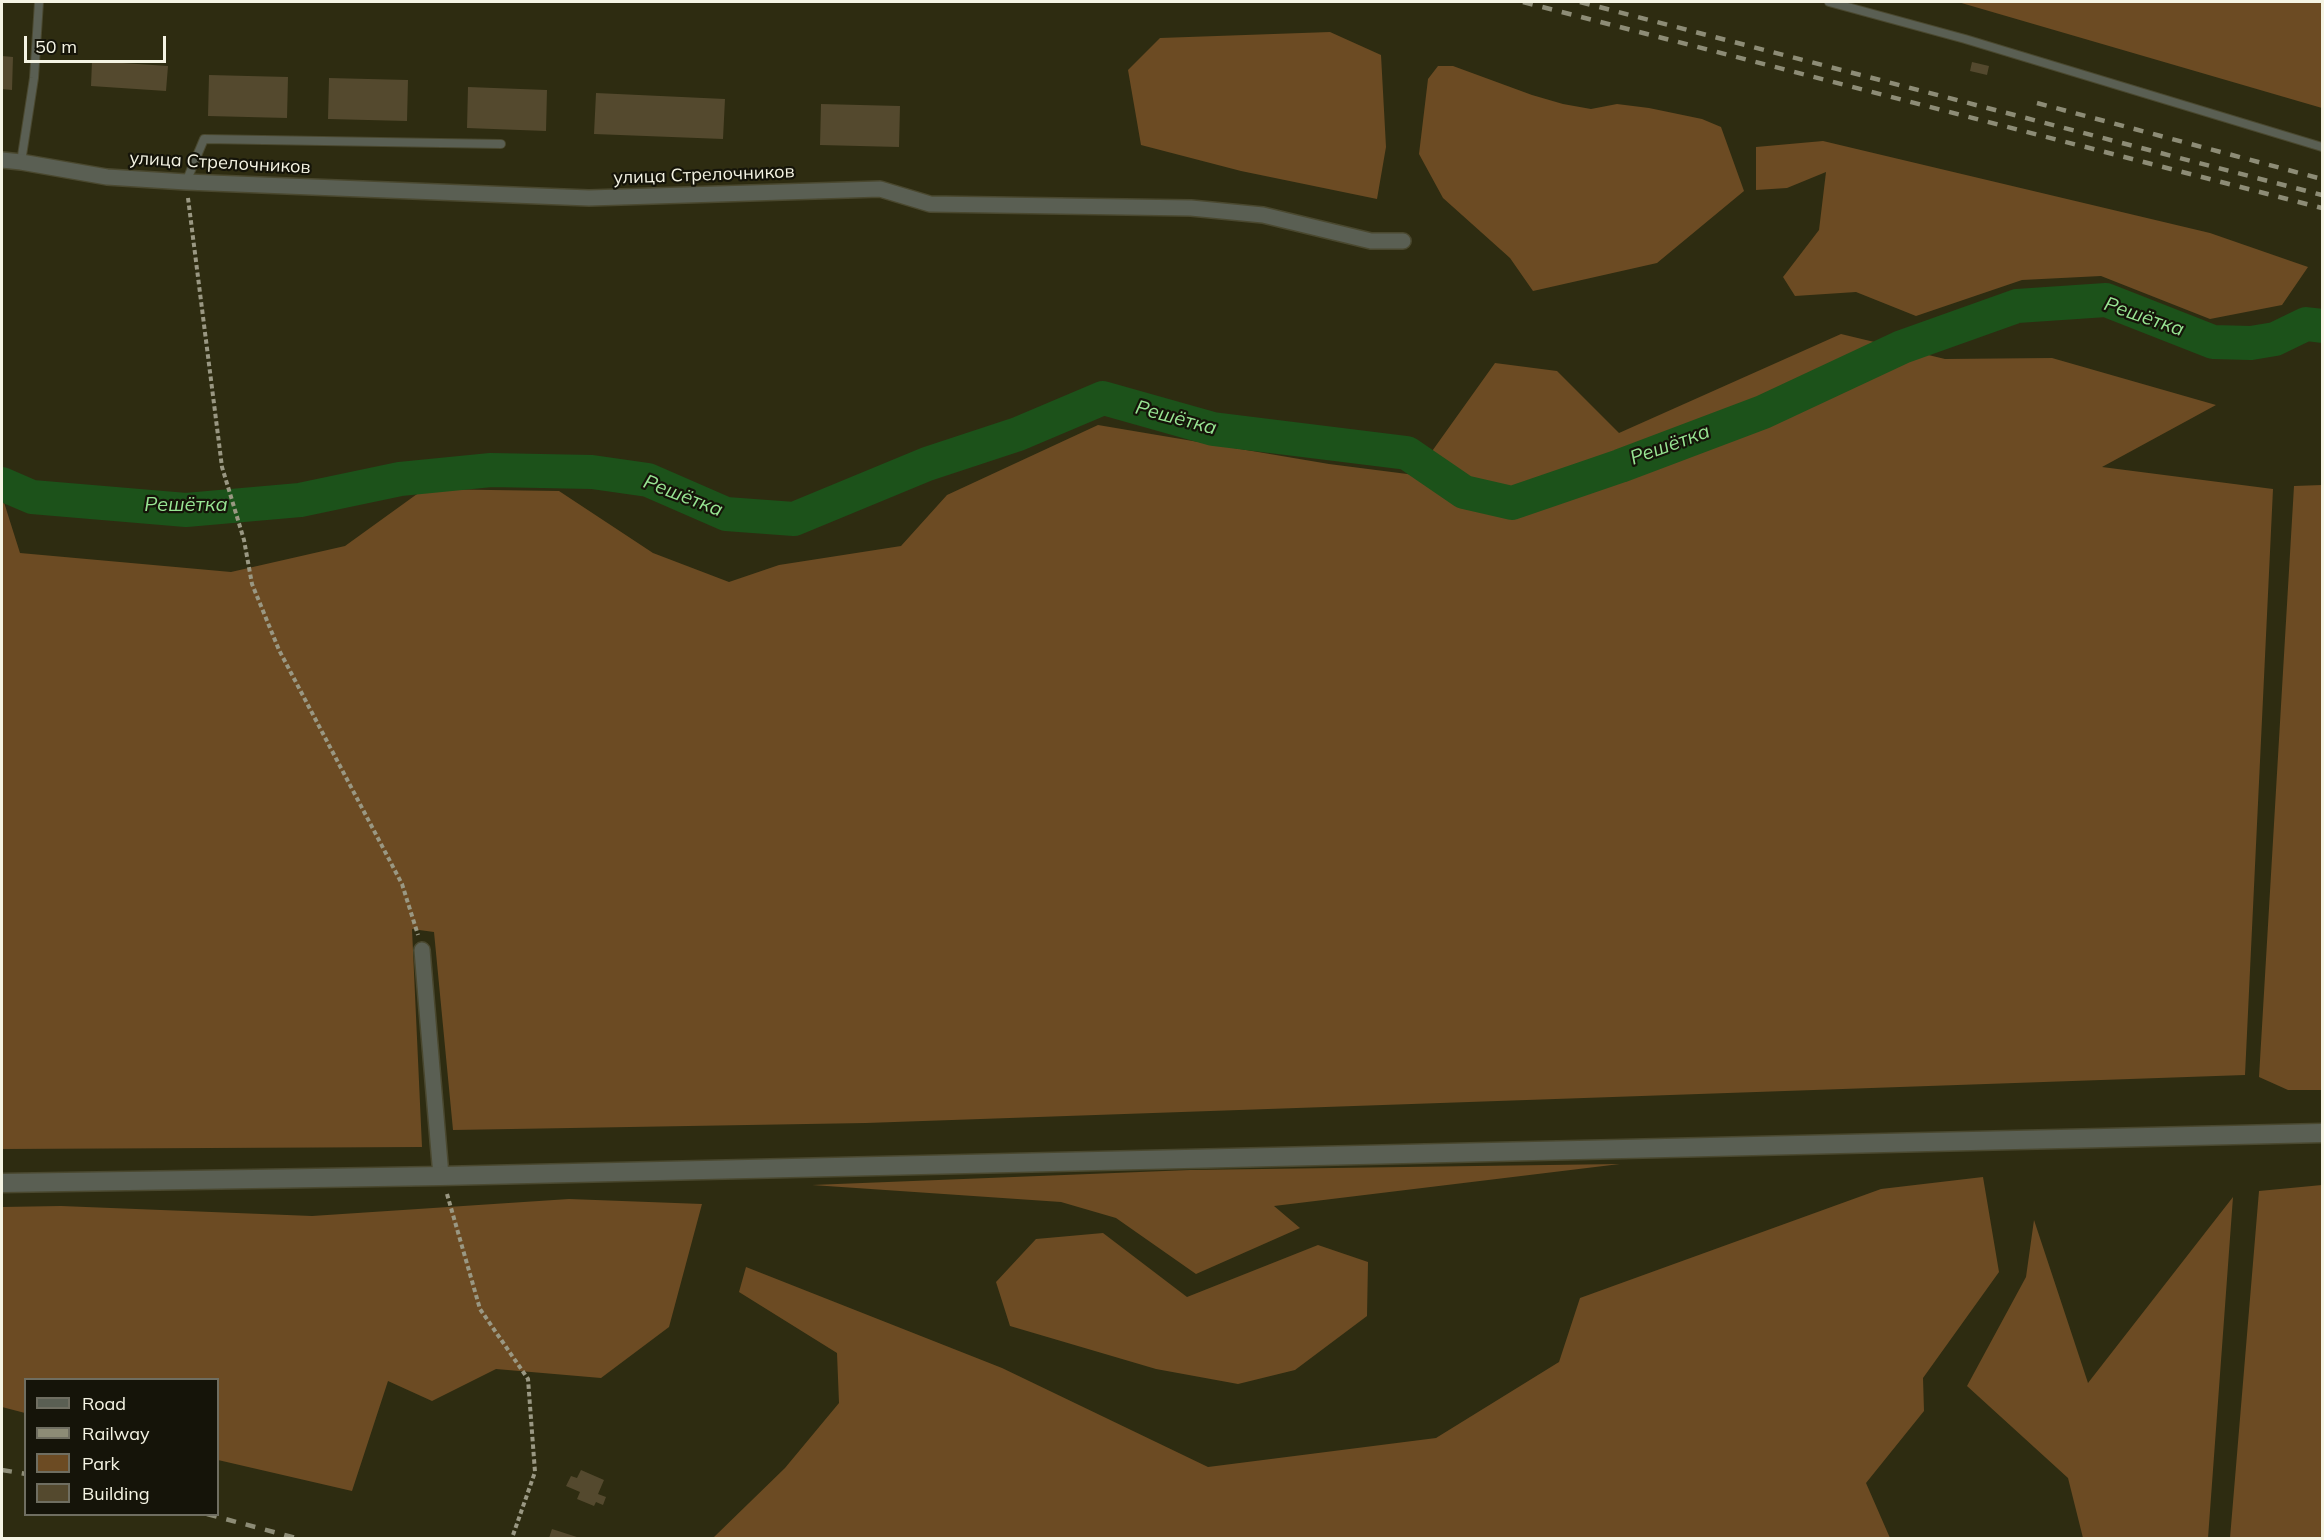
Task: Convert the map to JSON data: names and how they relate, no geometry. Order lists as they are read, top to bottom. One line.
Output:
{"streets":{"street":["улица Стрелочников"]},"water":["Решётка"],"legend":["Road","Railway","Park","Building"],"scale_bar":"50 m"}
